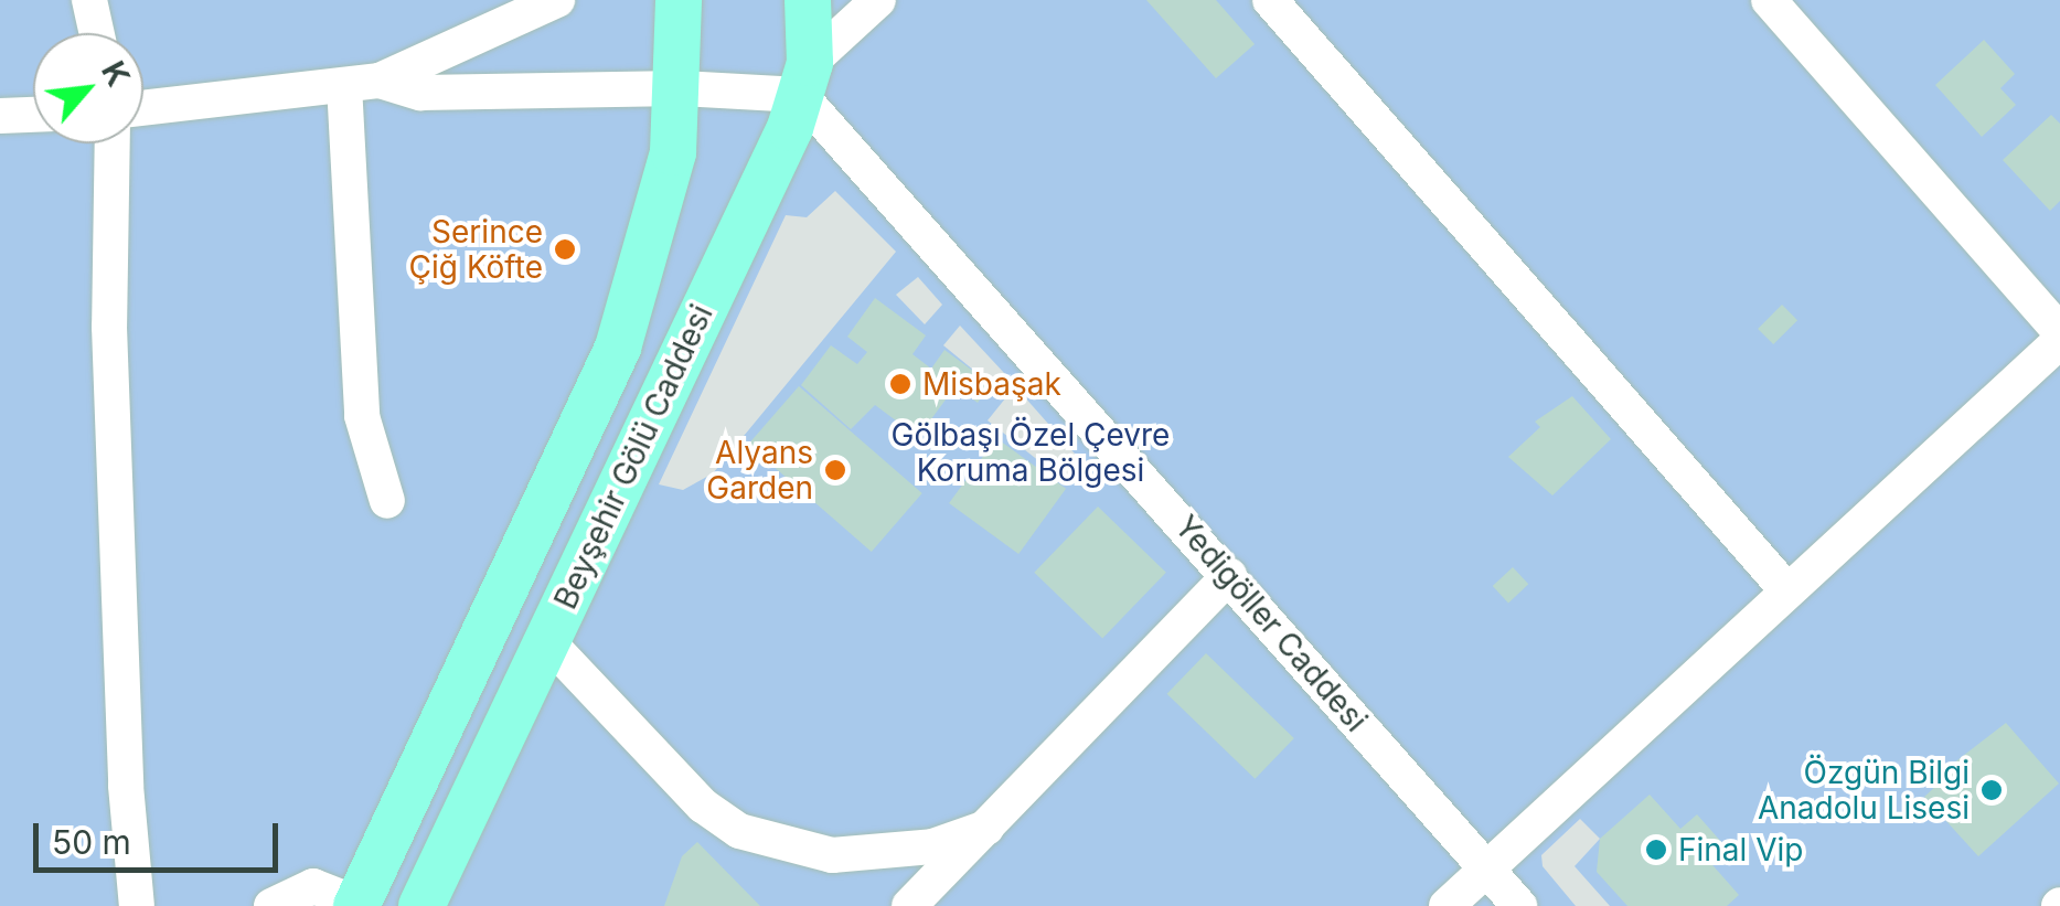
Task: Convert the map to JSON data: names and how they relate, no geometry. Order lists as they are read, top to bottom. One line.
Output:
{"streets":{"main road":["Beyşehir Gölü Caddesi"],"street":["Yedigöller Caddesi"]},"crossings":[["Beyşehir Gölü Caddesi","Yedigöller Caddesi"]],"parks":["Gölbaşı Özel Çevre Koruma Bölgesi"],"places":["Serince Çiğ Köfte","Misbaşak","Alyans Garden","Özgün Bilgi Anadolu Lisesi","Final Vip"],"scale_bar":"50 m","north":"top right"}
